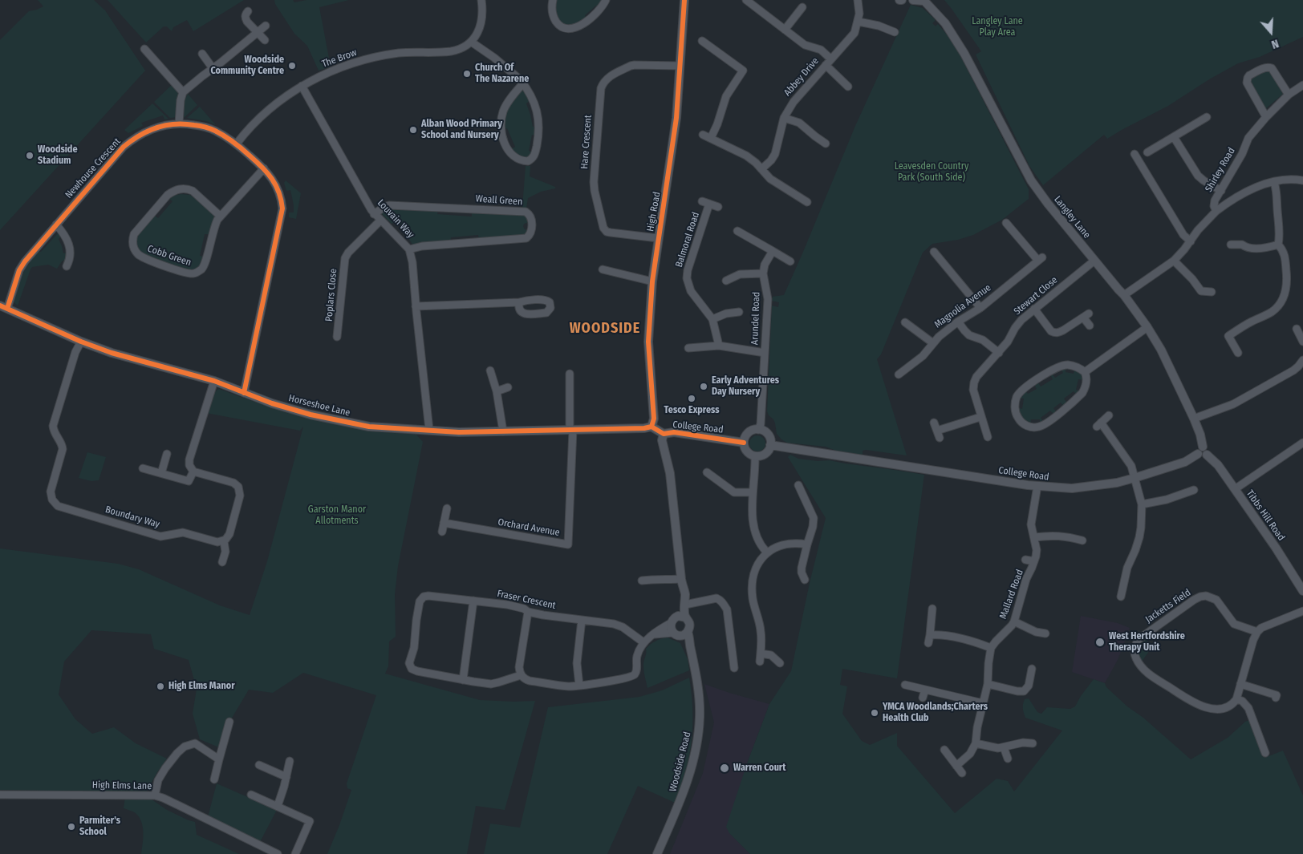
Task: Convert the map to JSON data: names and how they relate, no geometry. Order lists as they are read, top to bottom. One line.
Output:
{"streets":{"street":["The Brow","Abbey Drive","Hare Crescent","Newhouse Crescent","Shirley Road","Weall Green","High Road","Langley Lane","Louvain Way","Balmoral Road","Cobb Green","Poplars Close","Stewart Close","Magnolia Avenue","Arundel Road","Horseshoe Lane","College Road","Tibbs Hill Road","Boundary Way","Orchard Avenue","Mallard Road","Fraser Crescent","Jacketts Field","Woodside Road","High Elms Lane"]},"crossings":[["The Brow","Newhouse Crescent"],["The Brow","Louvain Way"],["Hare Crescent","High Road"],["Newhouse Crescent","Cobb Green"],["Newhouse Crescent","Horseshoe Lane"],["Weall Green","Louvain Way"],["High Road","Horseshoe Lane"],["High Road","College Road"],["Langley Lane","Stewart Close"],["Langley Lane","College Road"],["Langley Lane","Tibbs Hill Road"],["Louvain Way","Poplars Close"],["Louvain Way","Horseshoe Lane"],["Arundel Road","College Road"],["Horseshoe Lane","College Road"],["Horseshoe Lane","Boundary Way"],["Horseshoe Lane","Orchard Avenue"],["College Road","Tibbs Hill Road"],["College Road","Mallard Road"]],"districts":["WOODSIDE"],"parks":["Langley Lane Play Area","Leavesden Country Park (South Side)","Garston Manor Allotments"],"places":["Woodside Community Centre","Church Of The Nazarene","Alban Wood Primary School and Nursery","Woodside Stadium","Early Adventures Day Nursery","Tesco Express","West Hertfordshire Therapy Unit","High Elms Manor","YMCA Woodlands;Charters Health Club","Warren Court","Parmiter's School"],"north":"bottom"}
